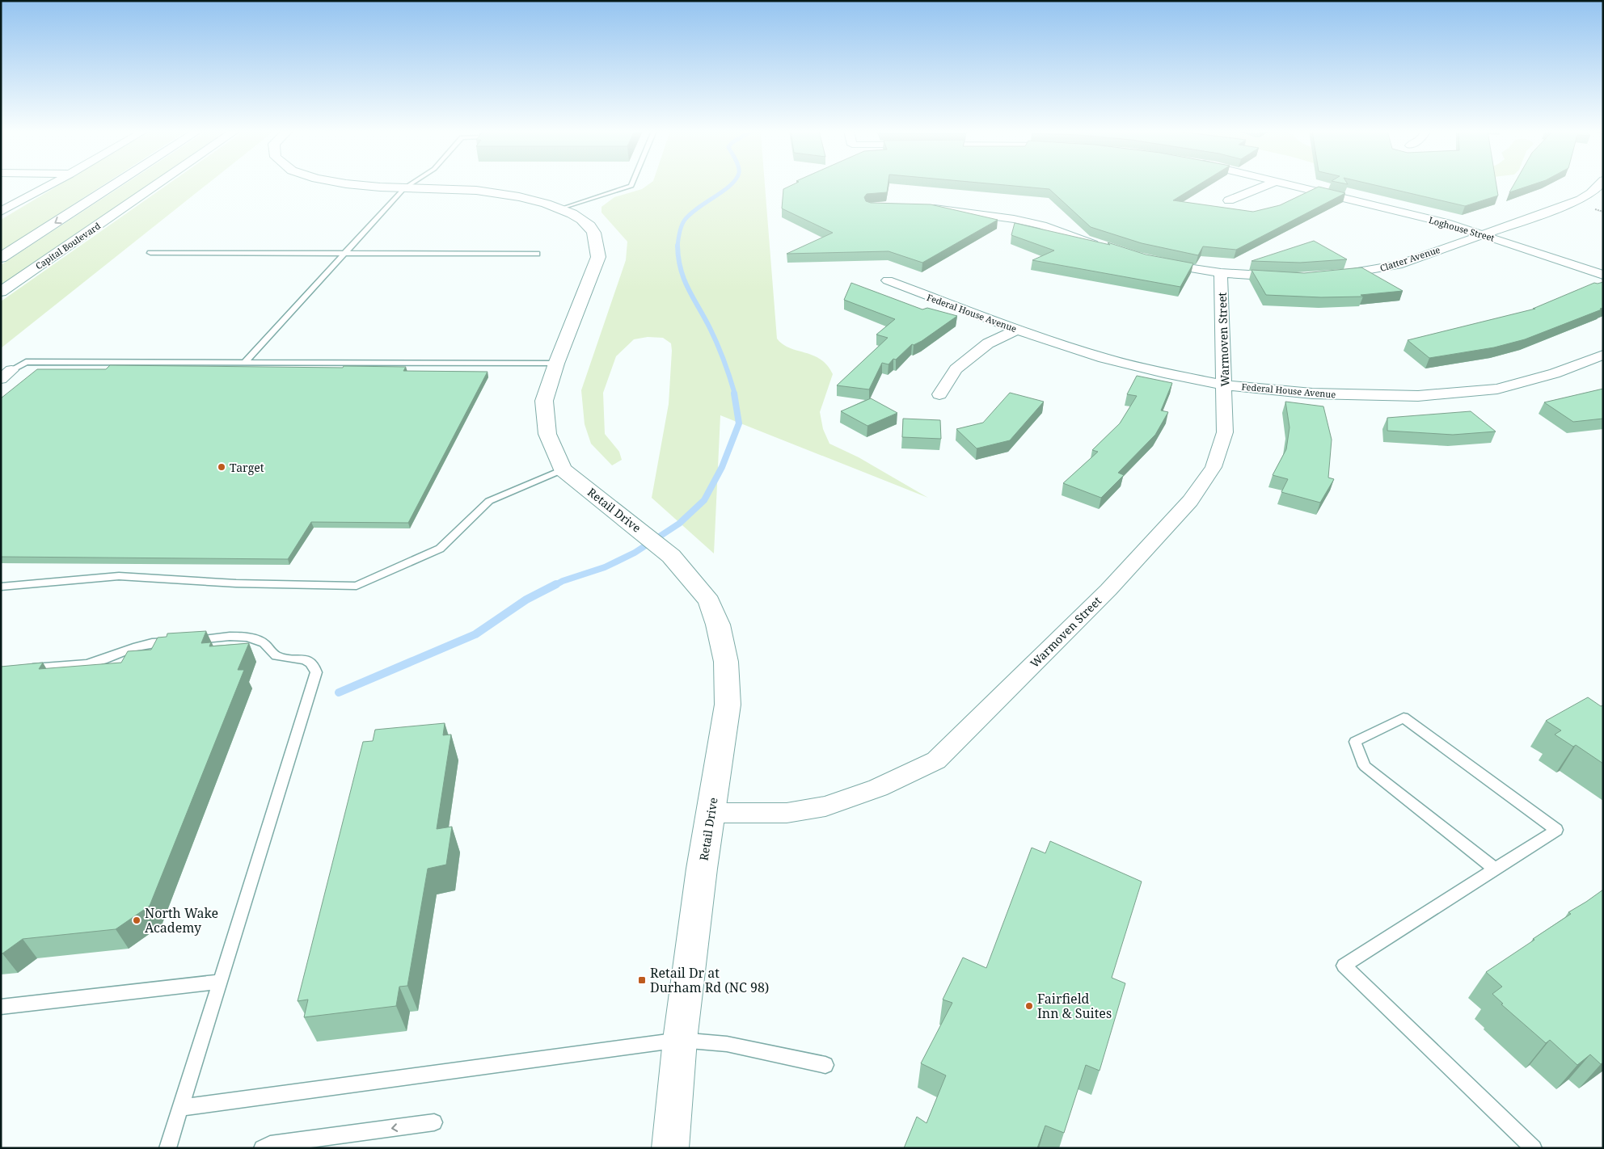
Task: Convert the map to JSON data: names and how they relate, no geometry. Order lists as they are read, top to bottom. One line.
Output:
{"streets":{"main road":["Capital Boulevard","Retail Drive"],"street":["Loghouse Street","Clatter Avenue","Federal House Avenue","Warmoven Street"]},"crossings":[["Loghouse Street","Clatter Avenue"],["Federal House Avenue","Warmoven Street"],["Warmoven Street","Retail Drive"]],"places":{"other":["Target","North Wake Academy","Fairfield Inn & Suites"],"transit":["Retail Dr at Durham Rd (NC 98)"]}}
